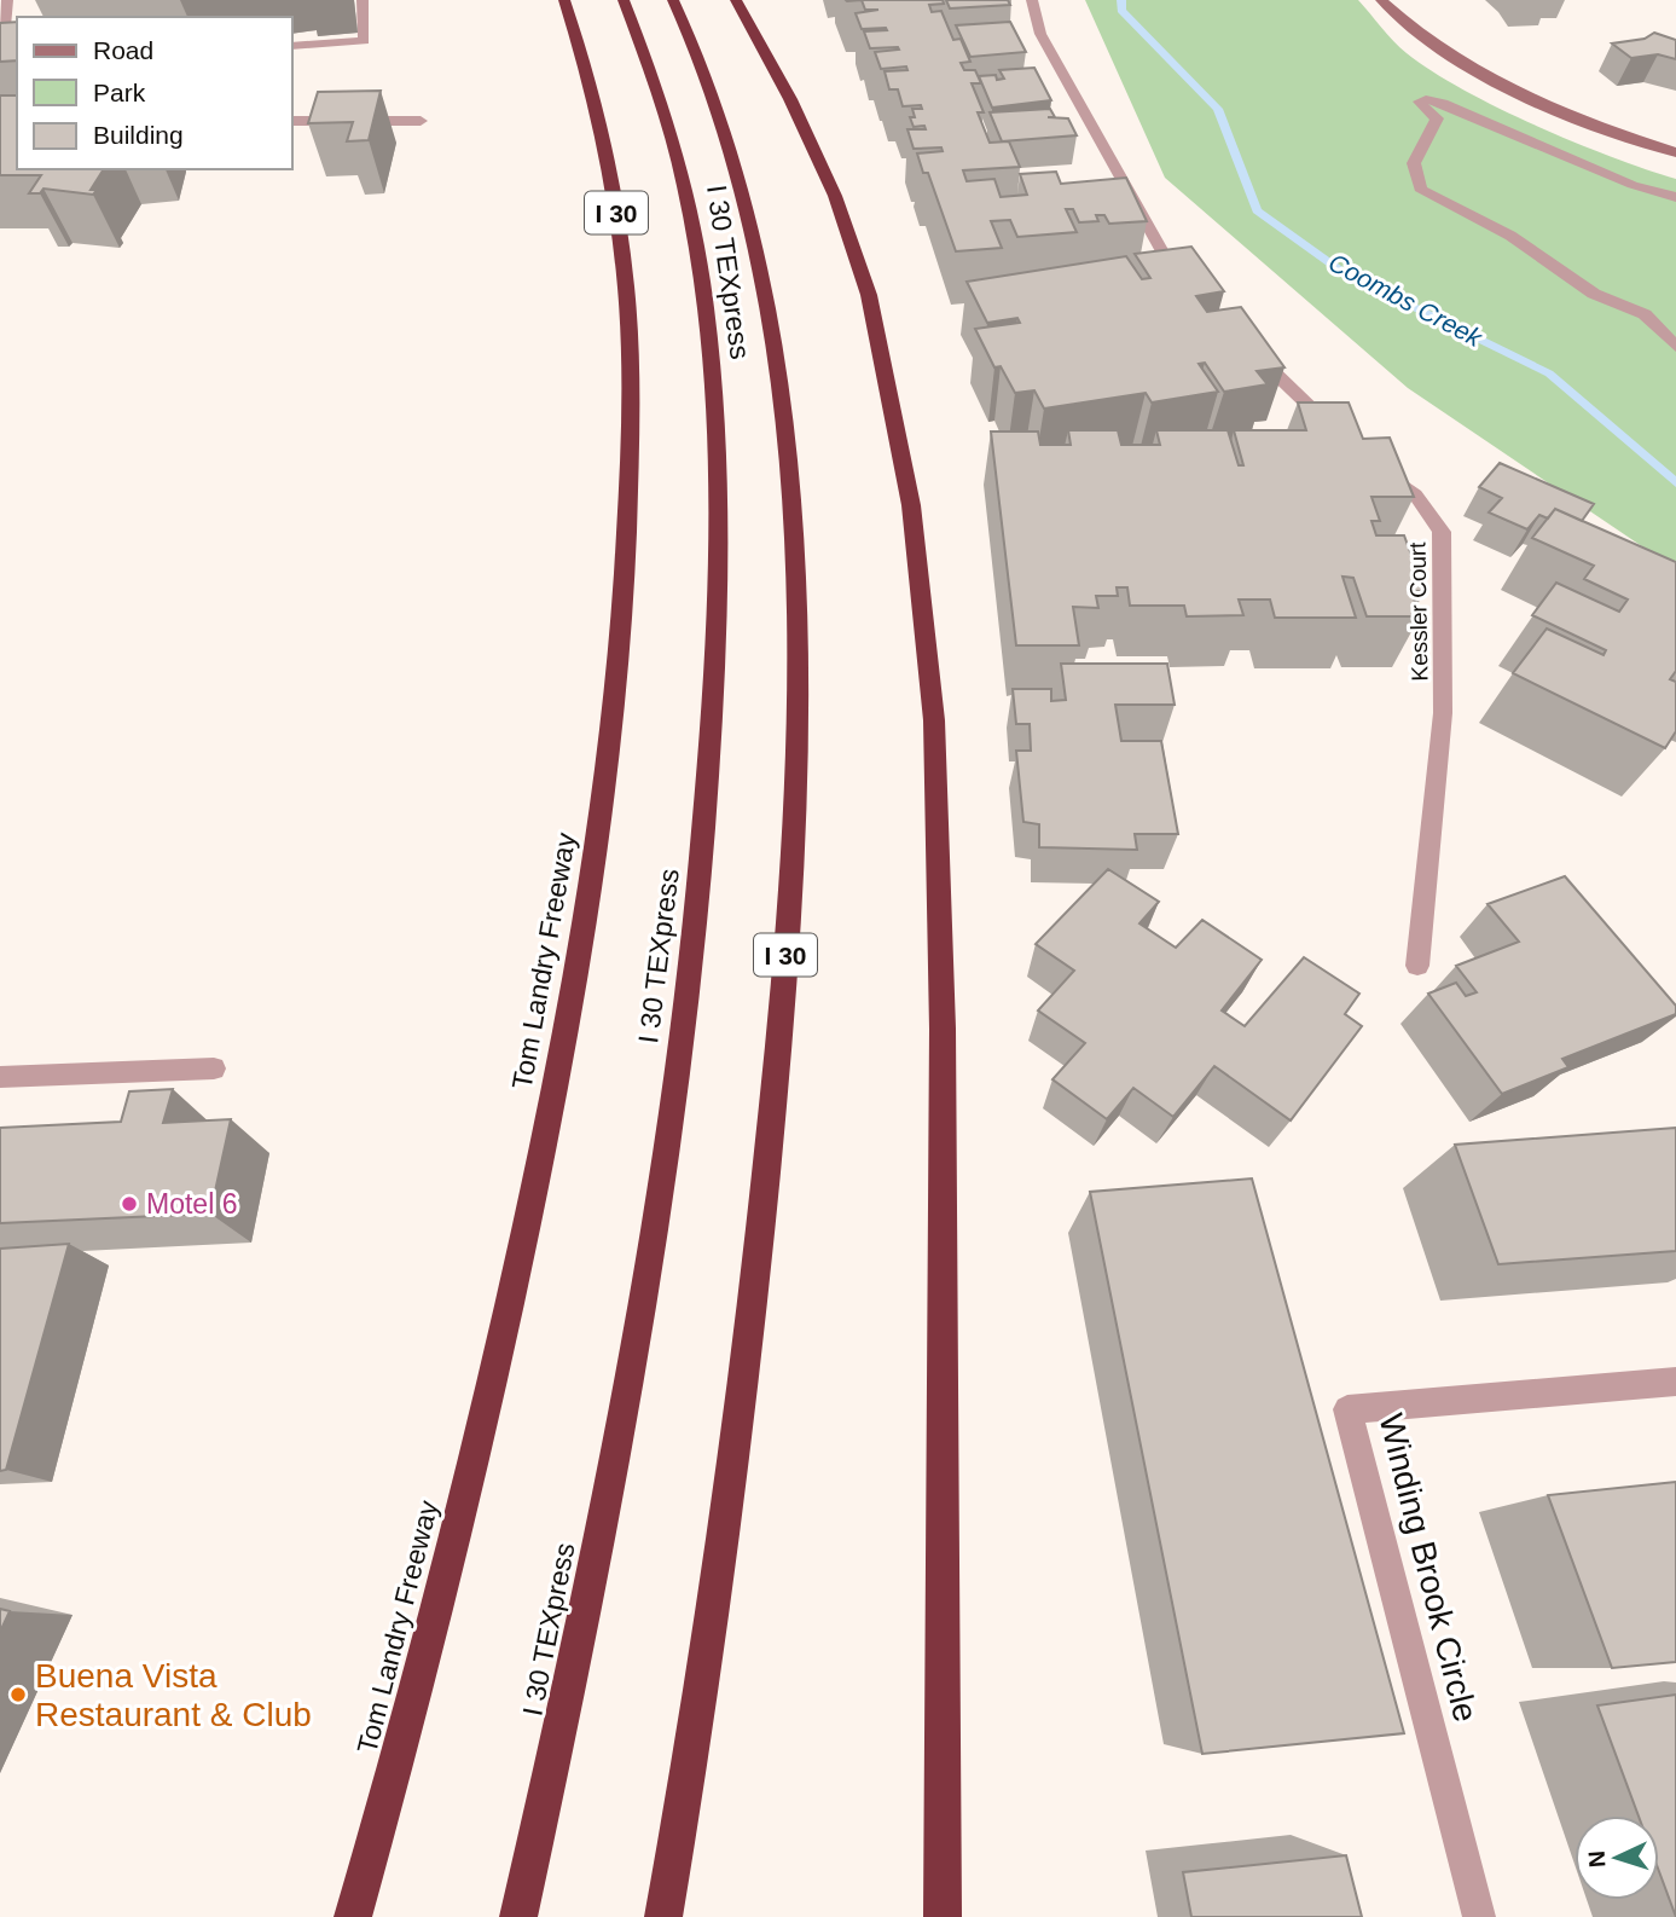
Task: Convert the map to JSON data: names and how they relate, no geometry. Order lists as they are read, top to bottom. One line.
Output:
{"streets":{"highway":["I 30","I 30 TEXpress","Tom Landry Freeway"],"lane":["Kessler Court","Winding Brook Circle"]},"water":["Coombs Creek"],"places":["Motel 6","Buena Vista Restaurant & Club"],"legend":["Road","Park","Building"],"north":"left"}
